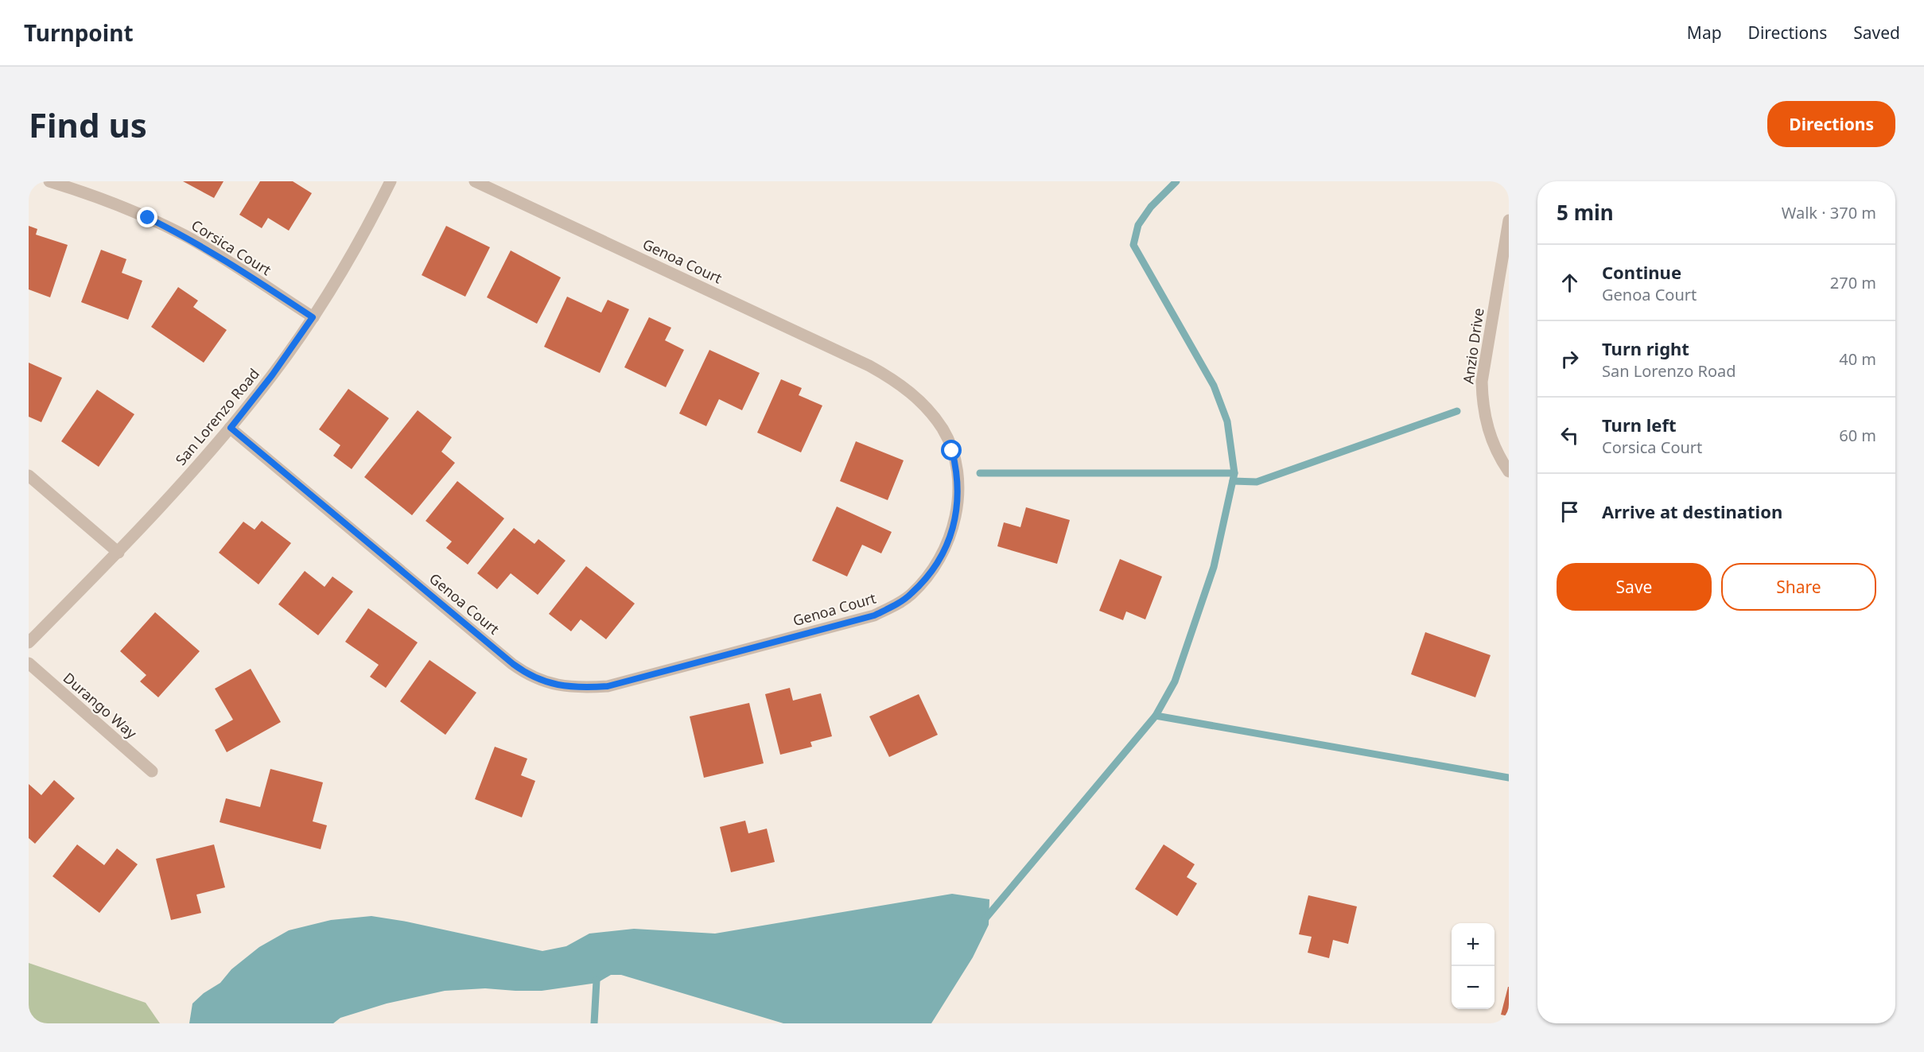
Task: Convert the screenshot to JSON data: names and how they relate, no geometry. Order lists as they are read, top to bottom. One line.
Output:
{"streets":{"street":["Corsica Court","Genoa Court","Anzio Drive","San Lorenzo Road","Durango Way"]},"crossings":[["Corsica Court","San Lorenzo Road"],["Genoa Court","San Lorenzo Road"]],"page":{"header":"Turnpoint","nav":["Map","Directions","Saved"],"buttons":["Directions",["Save","Share"]],"title":"Find us","heading":["5 min","Walk · 370 m"],"list":[["Continue","Genoa Court","270 m"],["Turn right","San Lorenzo Road","40 m"],["Turn left","Corsica Court","60 m"],"Arrive at destination"],"map_buttons":["+","−"]}}
